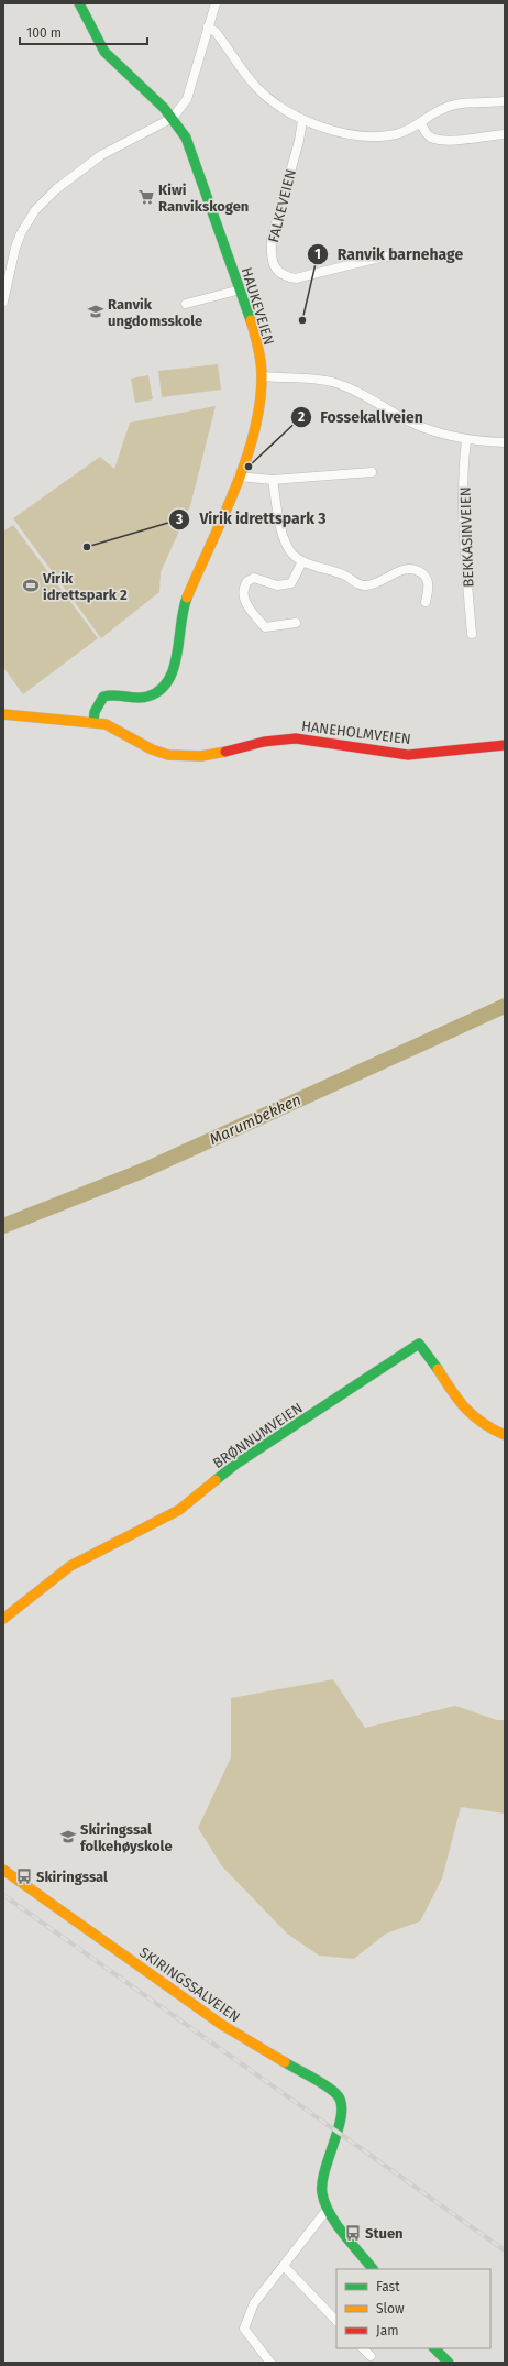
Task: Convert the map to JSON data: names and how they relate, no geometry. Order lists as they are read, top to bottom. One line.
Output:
{"streets":{"street":["FALKEVEIEN","HAUKEVEIEN","BEKKASINVEIEN","HANEHOLMVEIEN","BRØNNUMVEIEN","SKIRINGSSALVEIEN"]},"crossings":[["HAUKEVEIEN","HANEHOLMVEIEN"]],"water":["Marumbekken"],"places":{"supermarket":["Kiwi Ranvikskogen"],"school or university":["Ranvik ungdomsskole","Skiringssal folkehøyskole"],"other":["Ranvik barnehage","Fossekallveien","Virik idrettspark 3"],"sports":["Virik idrettspark 2"],"bus stop":["Skiringssal","Stuen"]},"legend":["Fast","Slow","Jam"],"scale_bar":"100 m"}
